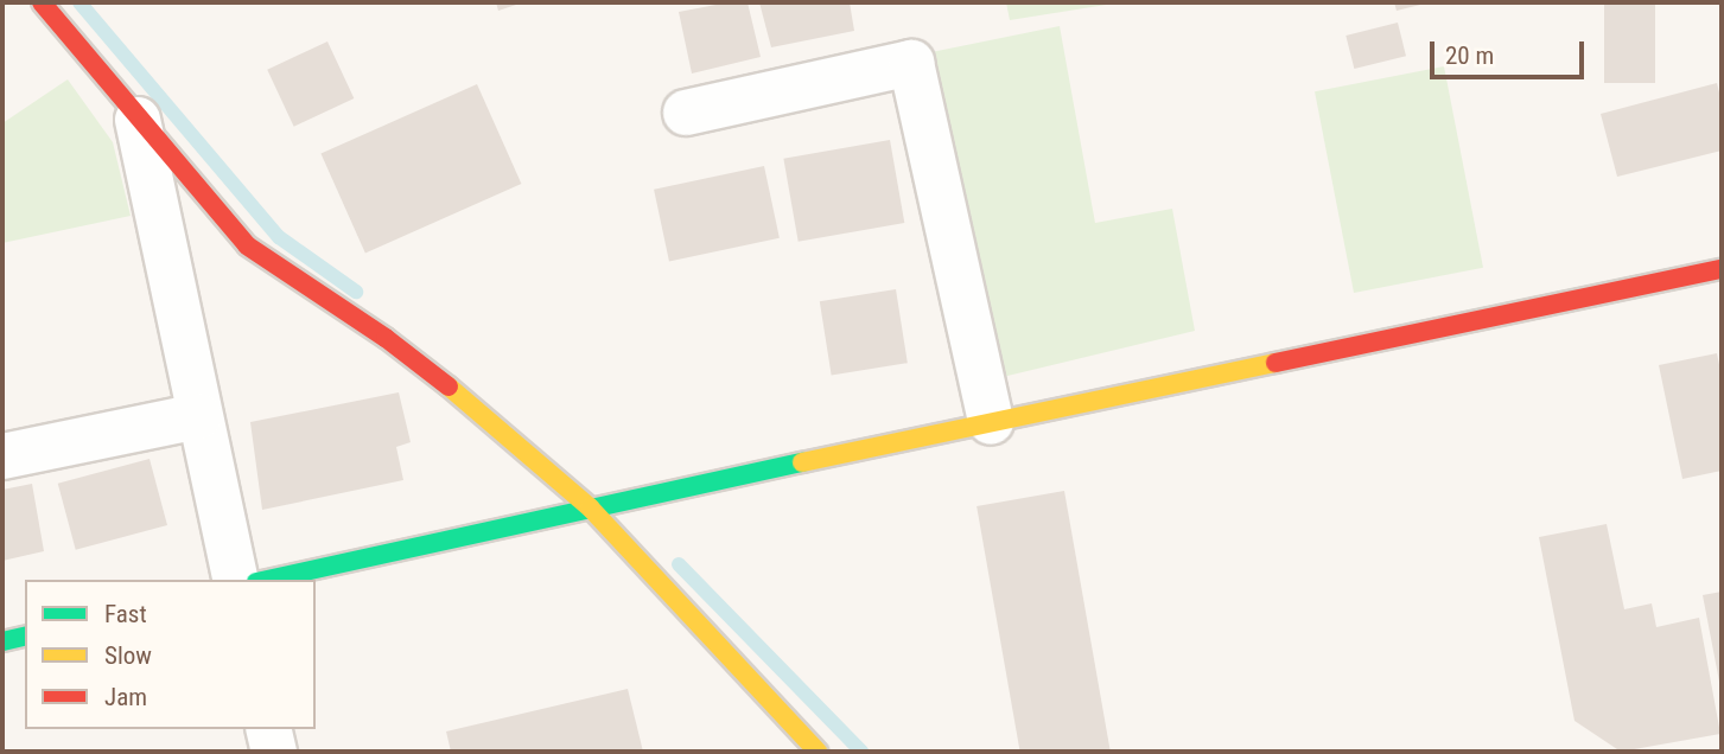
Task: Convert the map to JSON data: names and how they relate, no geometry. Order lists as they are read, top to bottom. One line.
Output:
{"legend":["Fast","Slow","Jam"],"scale_bar":"20 m"}
